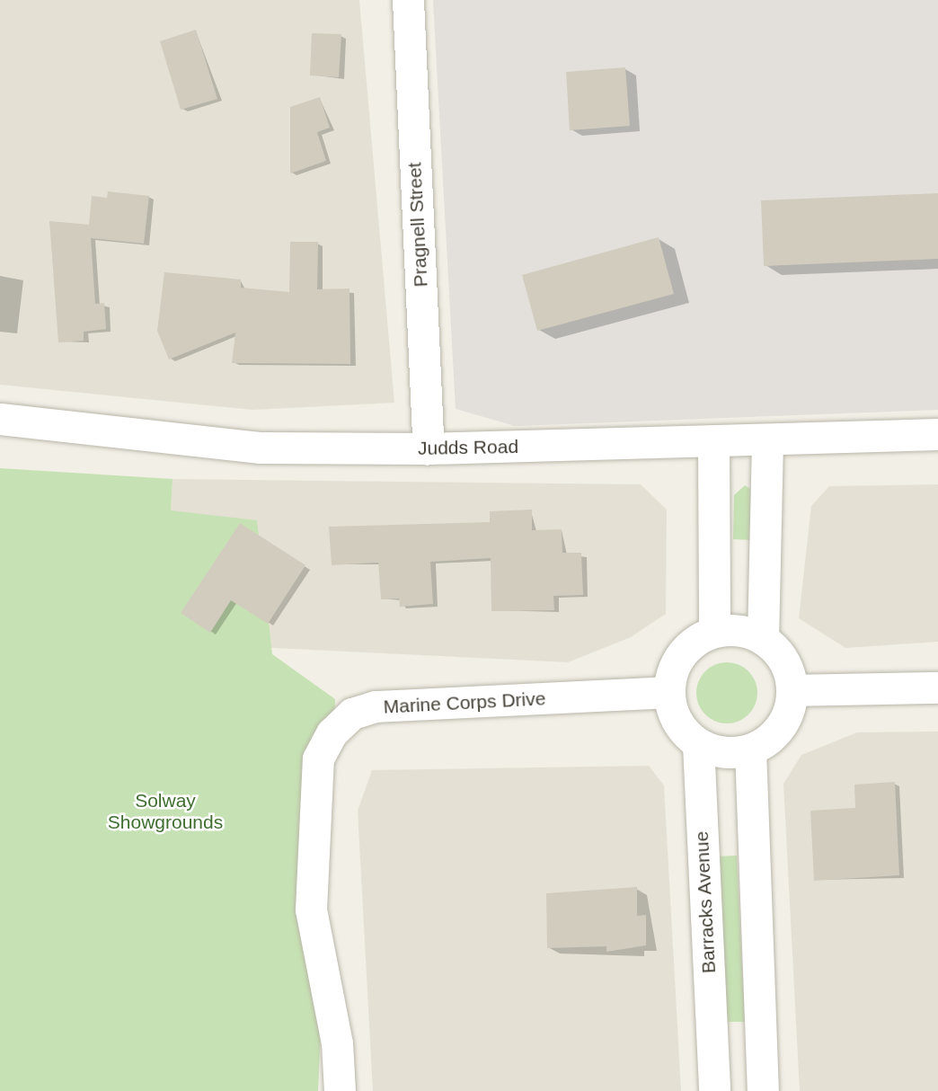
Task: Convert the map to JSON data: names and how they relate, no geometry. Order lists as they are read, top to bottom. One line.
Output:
{"streets":{"street":["Pragnell Street","Judds Road","Marine Corps Drive","Barracks Avenue"]},"crossings":[["Pragnell Street","Judds Road"],["Marine Corps Drive","Barracks Avenue"]],"parks":["Solway Showgrounds"]}
